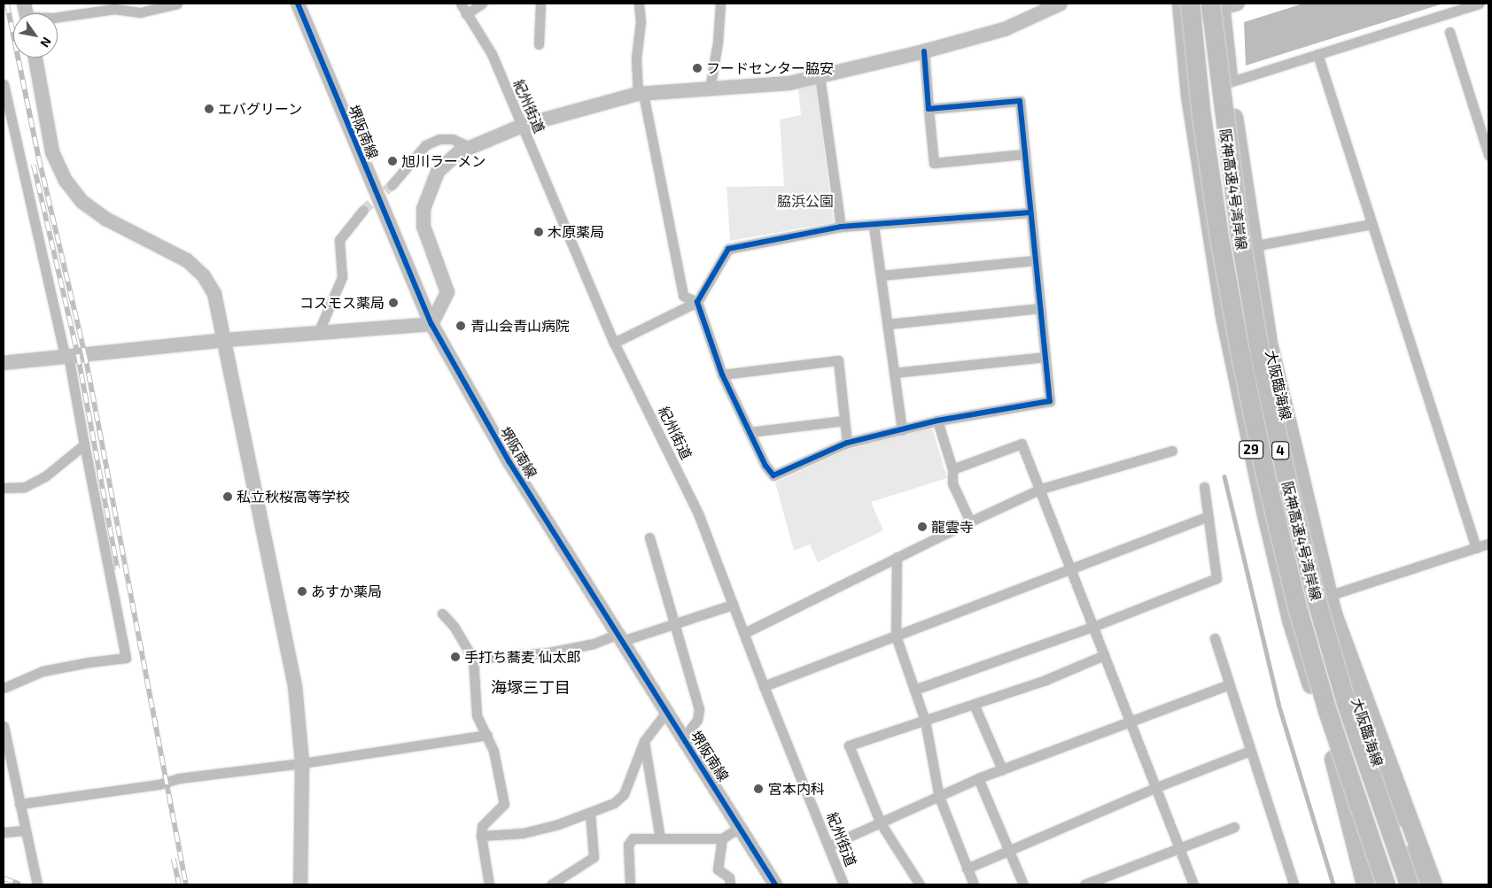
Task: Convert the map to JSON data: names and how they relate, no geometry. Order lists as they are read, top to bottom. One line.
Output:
{"streets":{"highway":["阪神高速4号湾岸線","4"],"main road":["大阪臨海線","29"],"street":["紀州街道","堺阪南線"]},"crossings":[["阪神高速4号湾岸線","大阪臨海線"],["阪神高速4号湾岸線","29"]],"districts":["海塚三丁目"],"parks":["脇浜公園"],"places":["フードセンター脇安","エバグリーン","旭川ラーメン","木原薬局","コスモス薬局","青山会青山病院","私立秋桜高等学校","龍雲寺","あすか薬局","手打ち蕎麦 仙太郎","宮本内科"],"north":"bottom right"}
